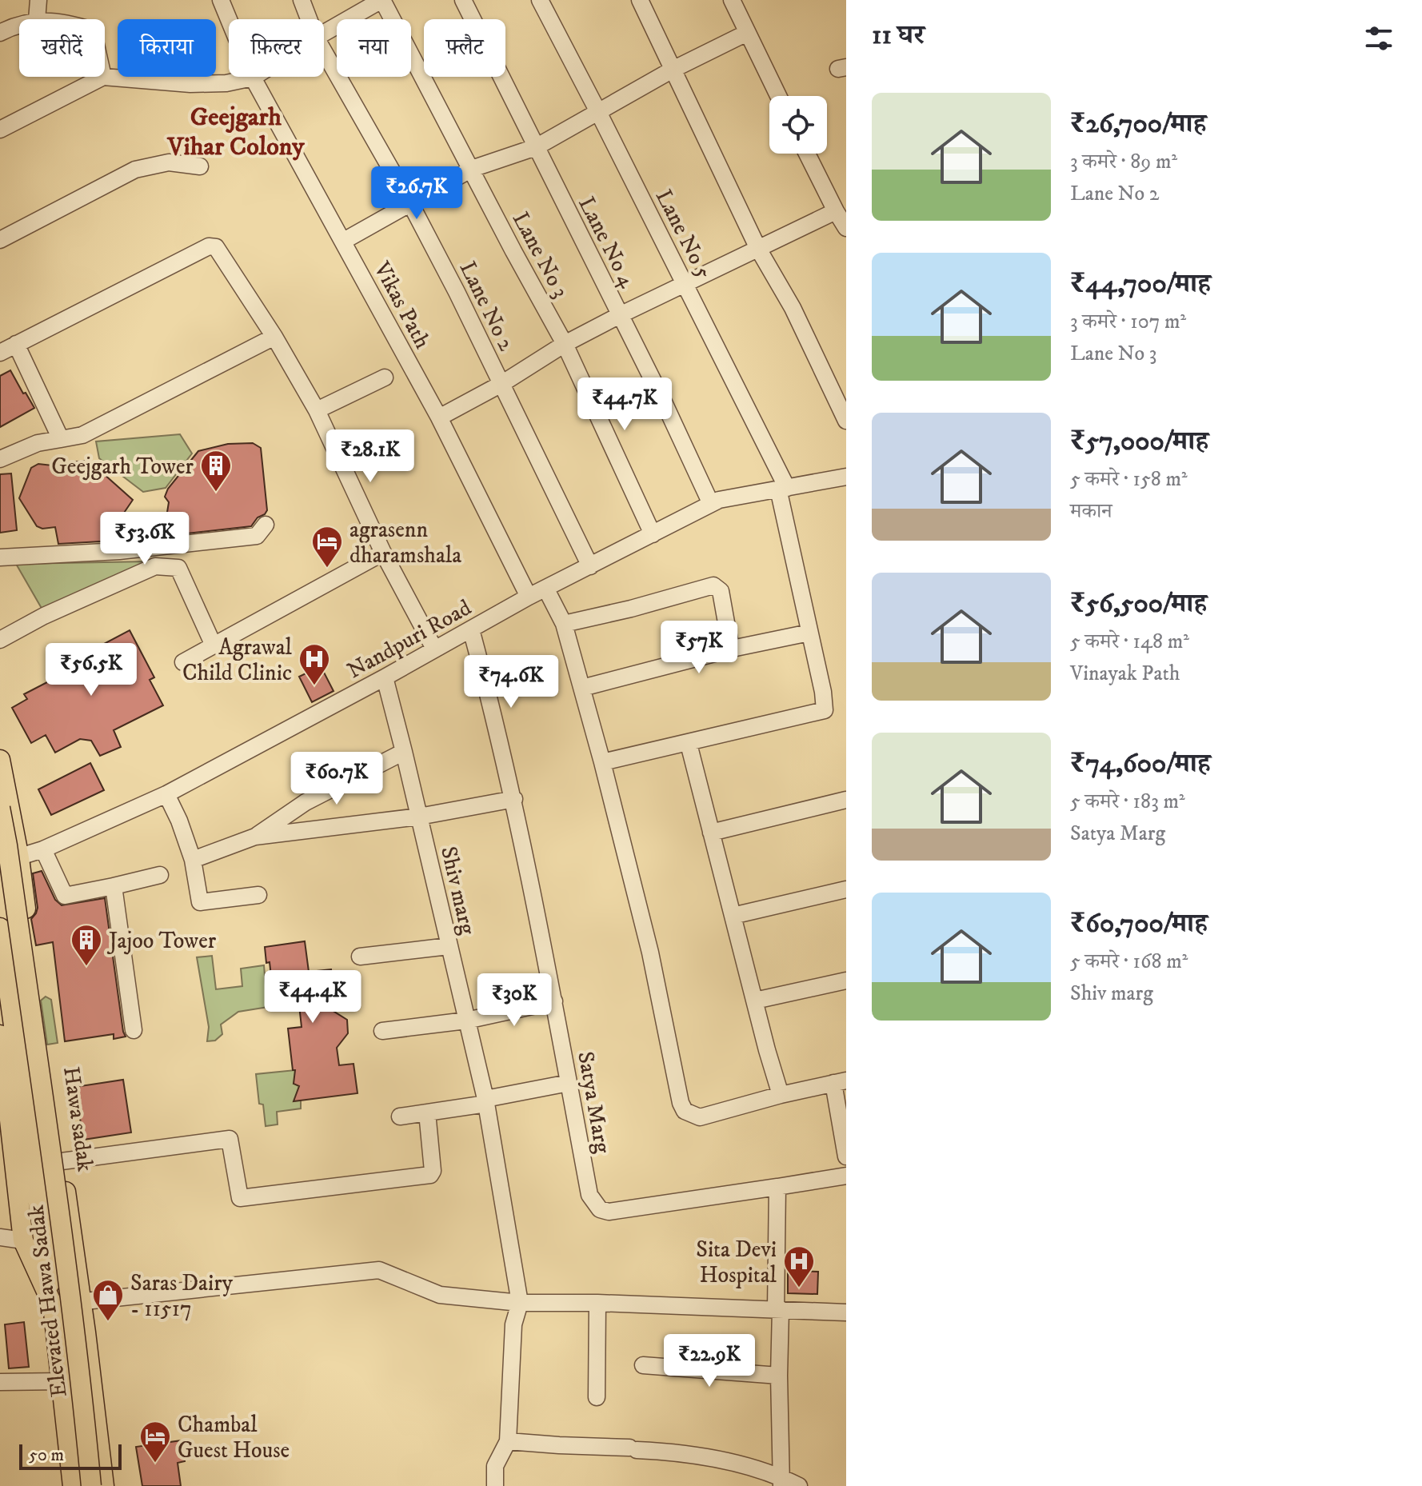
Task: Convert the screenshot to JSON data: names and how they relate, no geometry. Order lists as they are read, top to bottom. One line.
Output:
{"streets":{"main road":["Hawa sadak","Elevated Hawa Sadak"],"street":["Lane No 5","Lane No 4","Lane No 3","Vikas Path","Lane No 2","Nandpuri Road","Shiv marg","Satya Marg"]},"crossings":[["Lane No 5","Nandpuri Road"],["Lane No 4","Nandpuri Road"],["Lane No 3","Nandpuri Road"],["Vikas Path","Nandpuri Road"],["Lane No 2","Nandpuri Road"],["Nandpuri Road","Shiv marg"],["Nandpuri Road","Satya Marg"],["Nandpuri Road","Hawa sadak"]],"districts":["Geejgarh Vihar Colony"],"places":{"building":["Geejgarh Tower","Jajoo Tower"],"hotel":["agrasenn dharamshala","Chambal Guest House"],"hospital":["Agrawal Child Clinic","Sita Devi Hospital"],"shop":["Saras Dairy - 11517"]},"scale_bar":"50 m","page":{"heading":"11 घर","chip":["खरीदें","किराया","फ़िल्टर","नया","फ़्लैट"],"list":[{"name":"₹26,700/माह","note":"3 कमरे · 89 m² · Lane No 2"},{"name":"₹44,700/माह","note":"3 कमरे · 107 m² · Lane No 3"},{"name":"₹57,000/माह","note":"5 कमरे · 158 m² · मकान"},{"name":"₹56,500/माह","note":"5 कमरे · 148 m² · Vinayak Path"},{"name":"₹74,600/माह","note":"5 कमरे · 183 m² · Satya Marg"},{"name":"₹60,700/माह","note":"5 कमरे · 168 m² · Shiv marg"}],"price":["₹26.7K","₹44.7K","₹28.1K","₹53.6K","₹57K","₹56.5K","₹74.6K","₹60.7K","₹44.4K","₹30K","₹22.9K"],"scale":"50 m"}}
